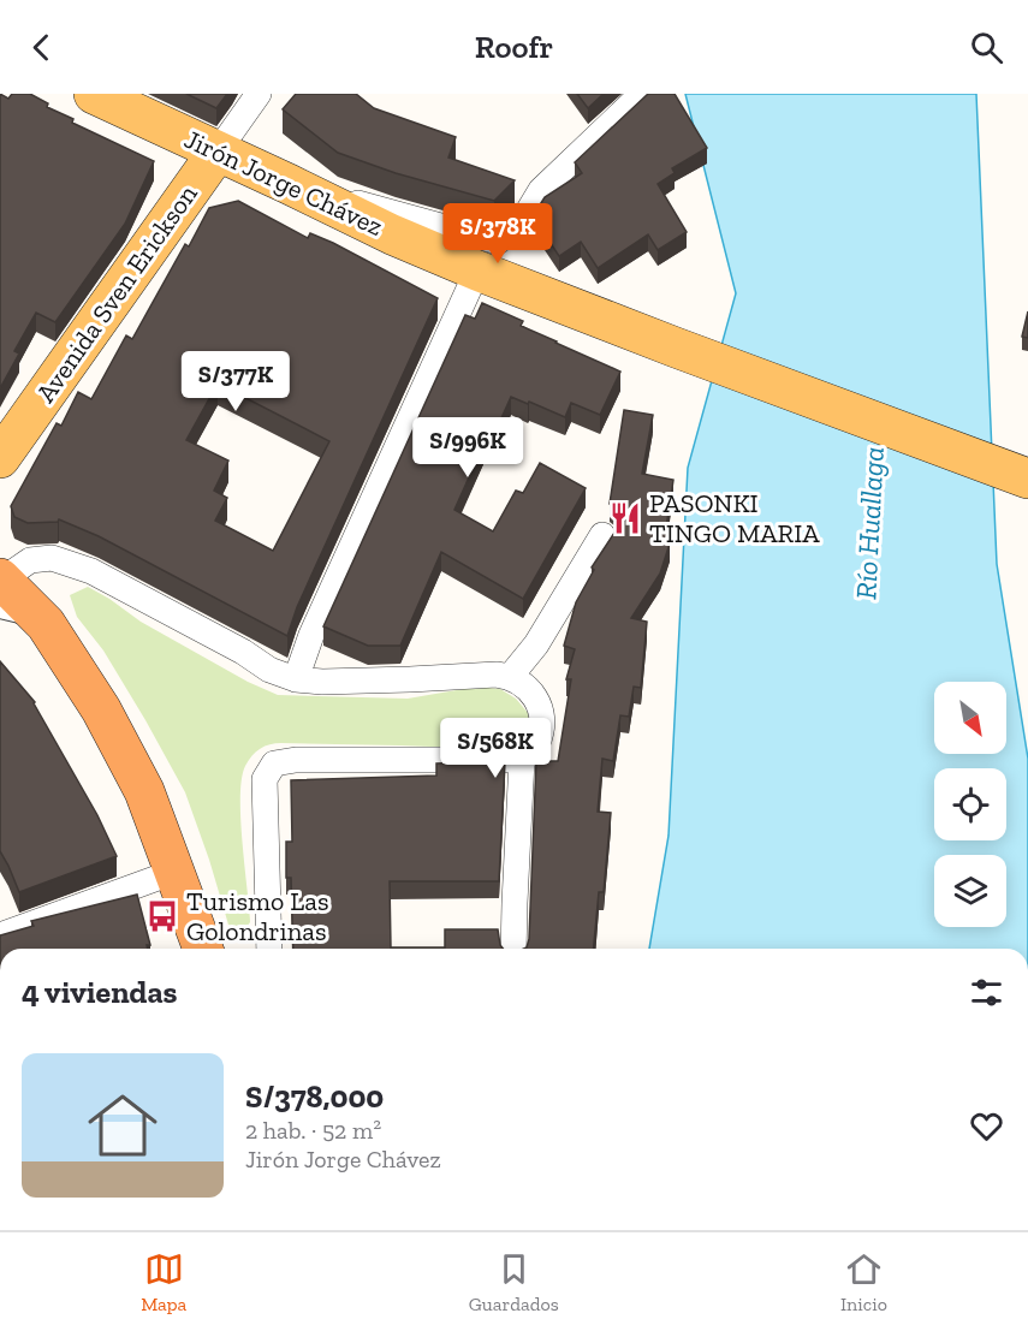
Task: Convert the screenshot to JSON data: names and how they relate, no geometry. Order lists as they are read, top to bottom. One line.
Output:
{"streets":{"main road":["Jirón Jorge Chávez","Avenida Sven Erickson"]},"crossings":[["Jirón Jorge Chávez","Avenida Sven Erickson"]],"water":["Río Huallaga"],"places":{"restaurant":["PASONKI TINGO MARIA"],"bus stop":["Turismo Las Golondrinas"]},"north":"bottom right","page":{"header":"Roofr","price":["S/378K","S/377K","S/996K","S/568K"],"heading":"4 viviendas","list":[{"name":"S/378,000","note":"2 hab. · 52 m² · Jirón Jorge Chávez"}],"tabs":["Mapa","Guardados","Inicio"]}}
